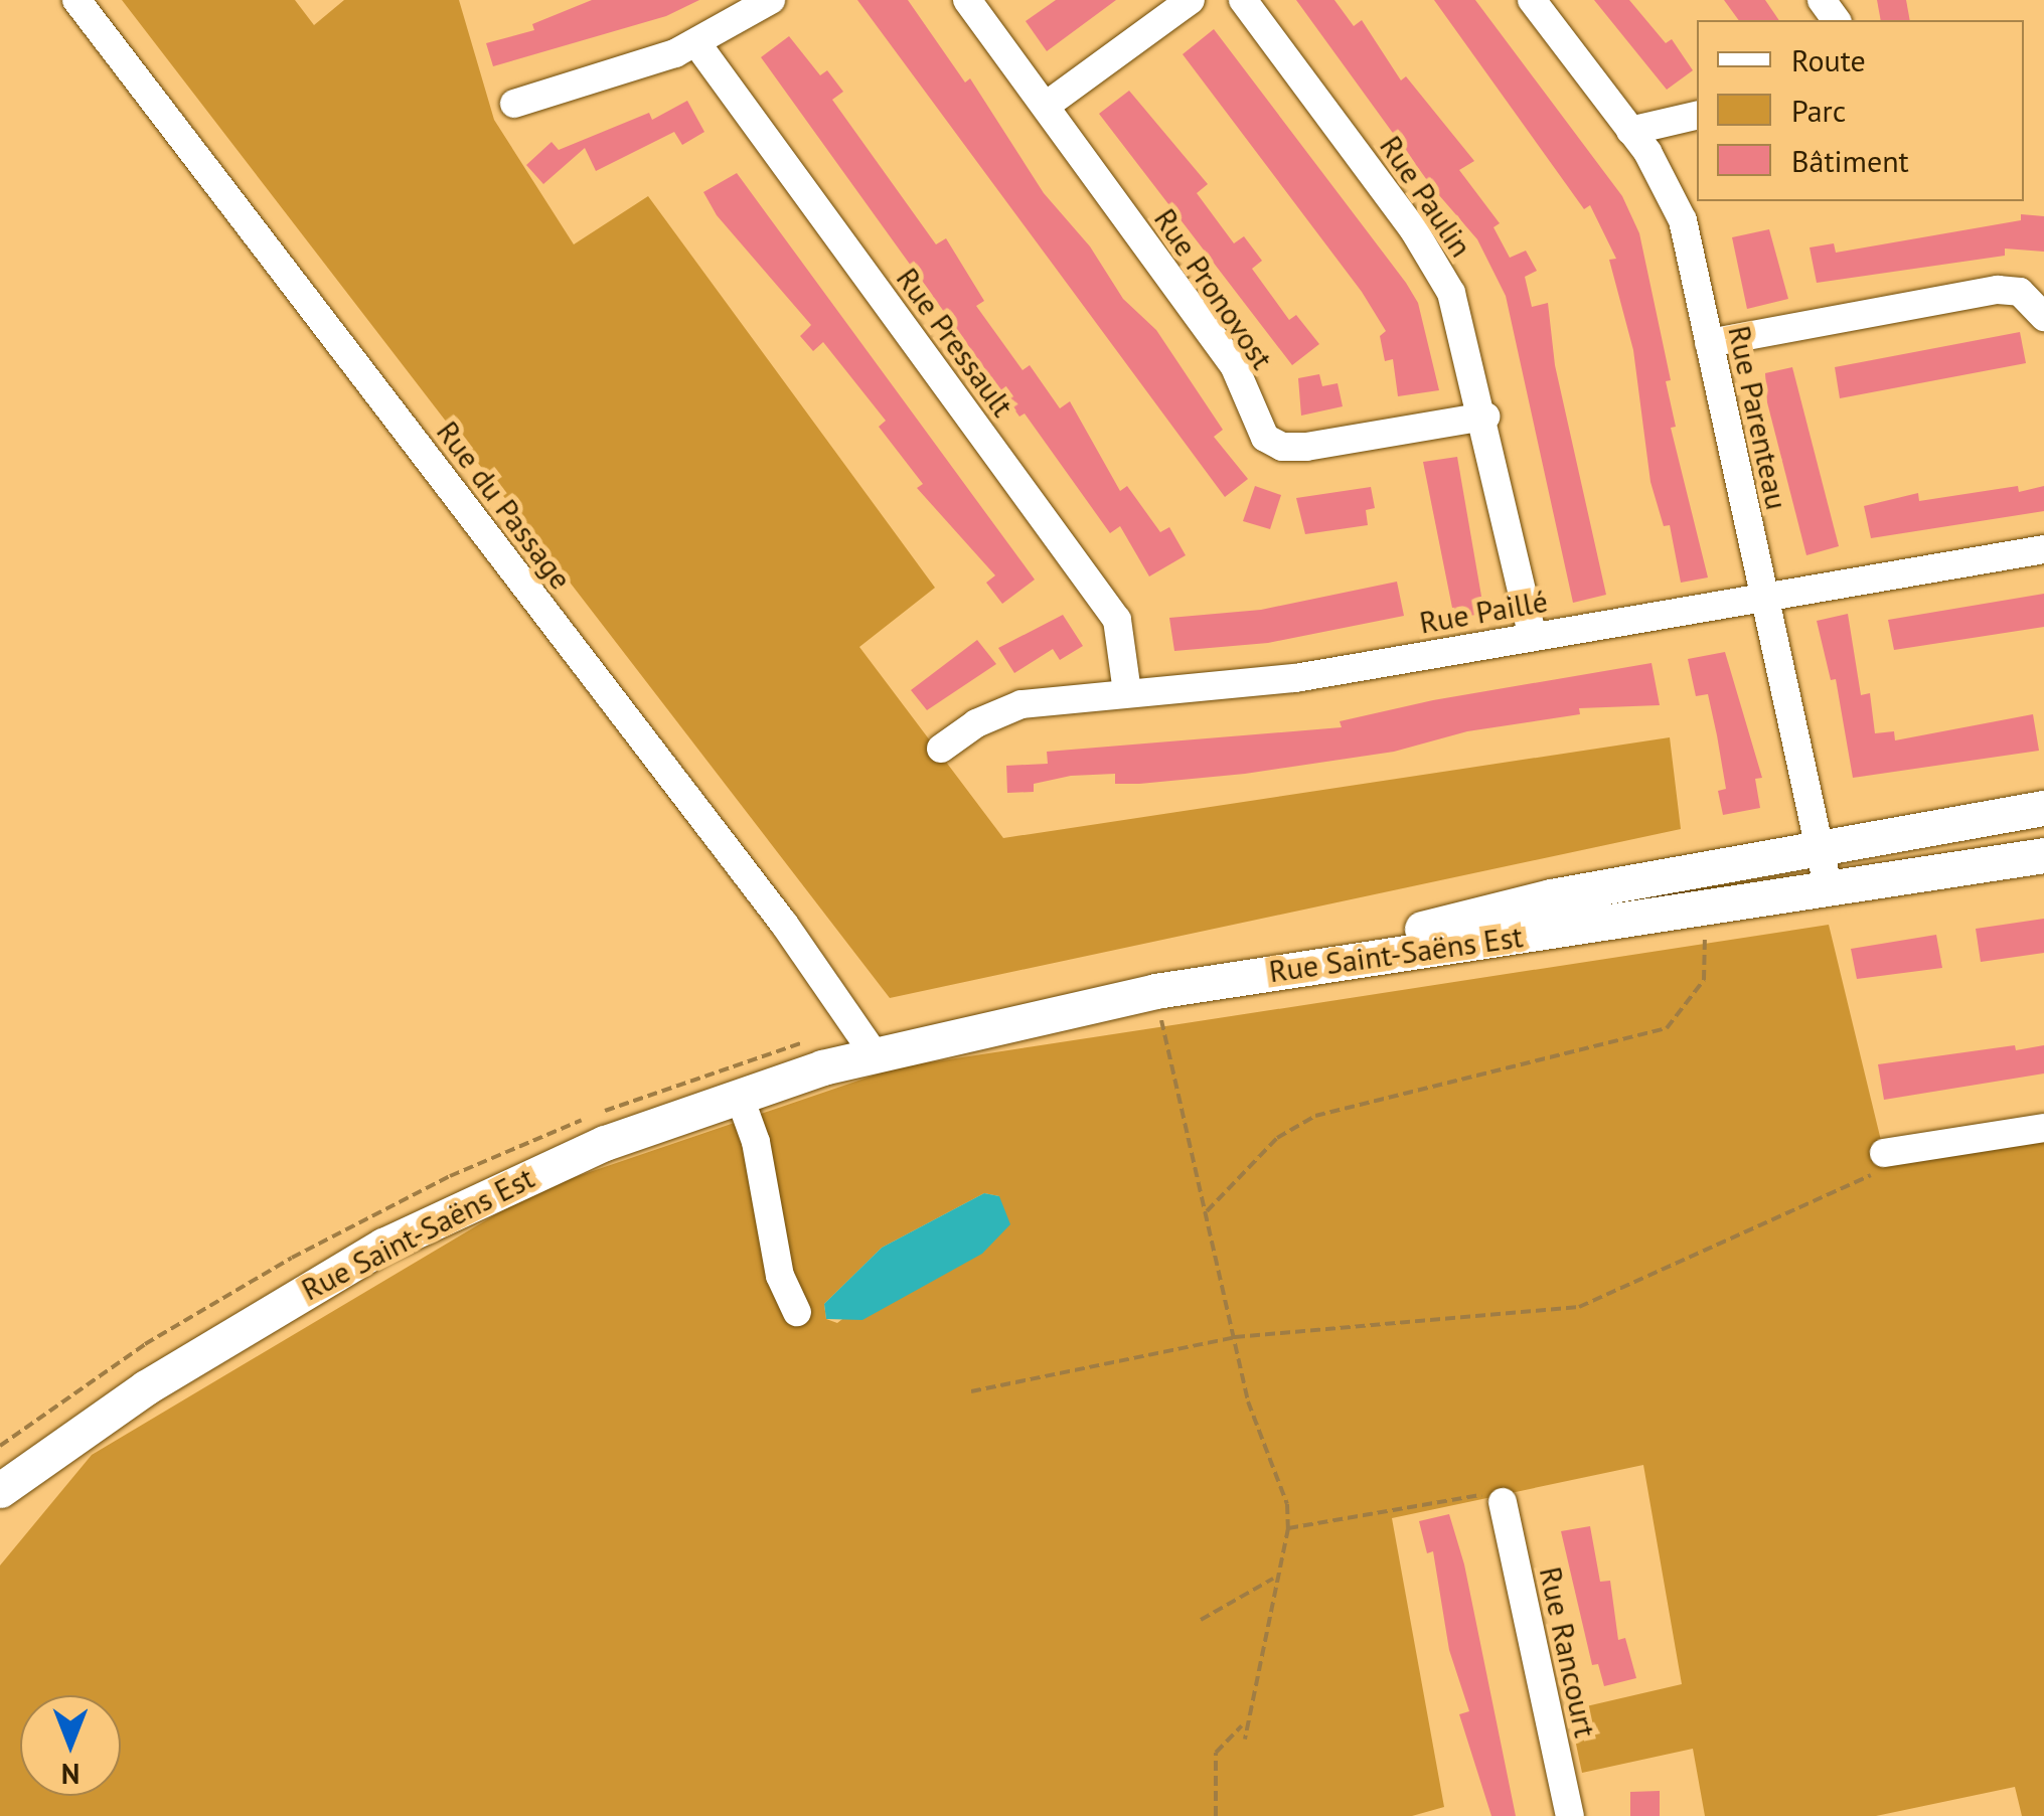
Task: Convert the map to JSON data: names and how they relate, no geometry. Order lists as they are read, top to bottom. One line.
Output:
{"streets":{"main road":["Rue Saint-Saëns Est"],"street":["Rue Paulin","Rue Pronovost","Rue Pressault","Rue Parenteau","Rue du Passage","Rue Paillé","Rue Rancourt"]},"crossings":[["Rue Paulin","Rue Pronovost"],["Rue Paulin","Rue Paillé"],["Rue Pressault","Rue Paillé"],["Rue Parenteau","Rue Paillé"],["Rue Parenteau","Rue Saint-Saëns Est"],["Rue du Passage","Rue Saint-Saëns Est"]],"legend":["Route","Parc","Bâtiment"],"north":"bottom"}
